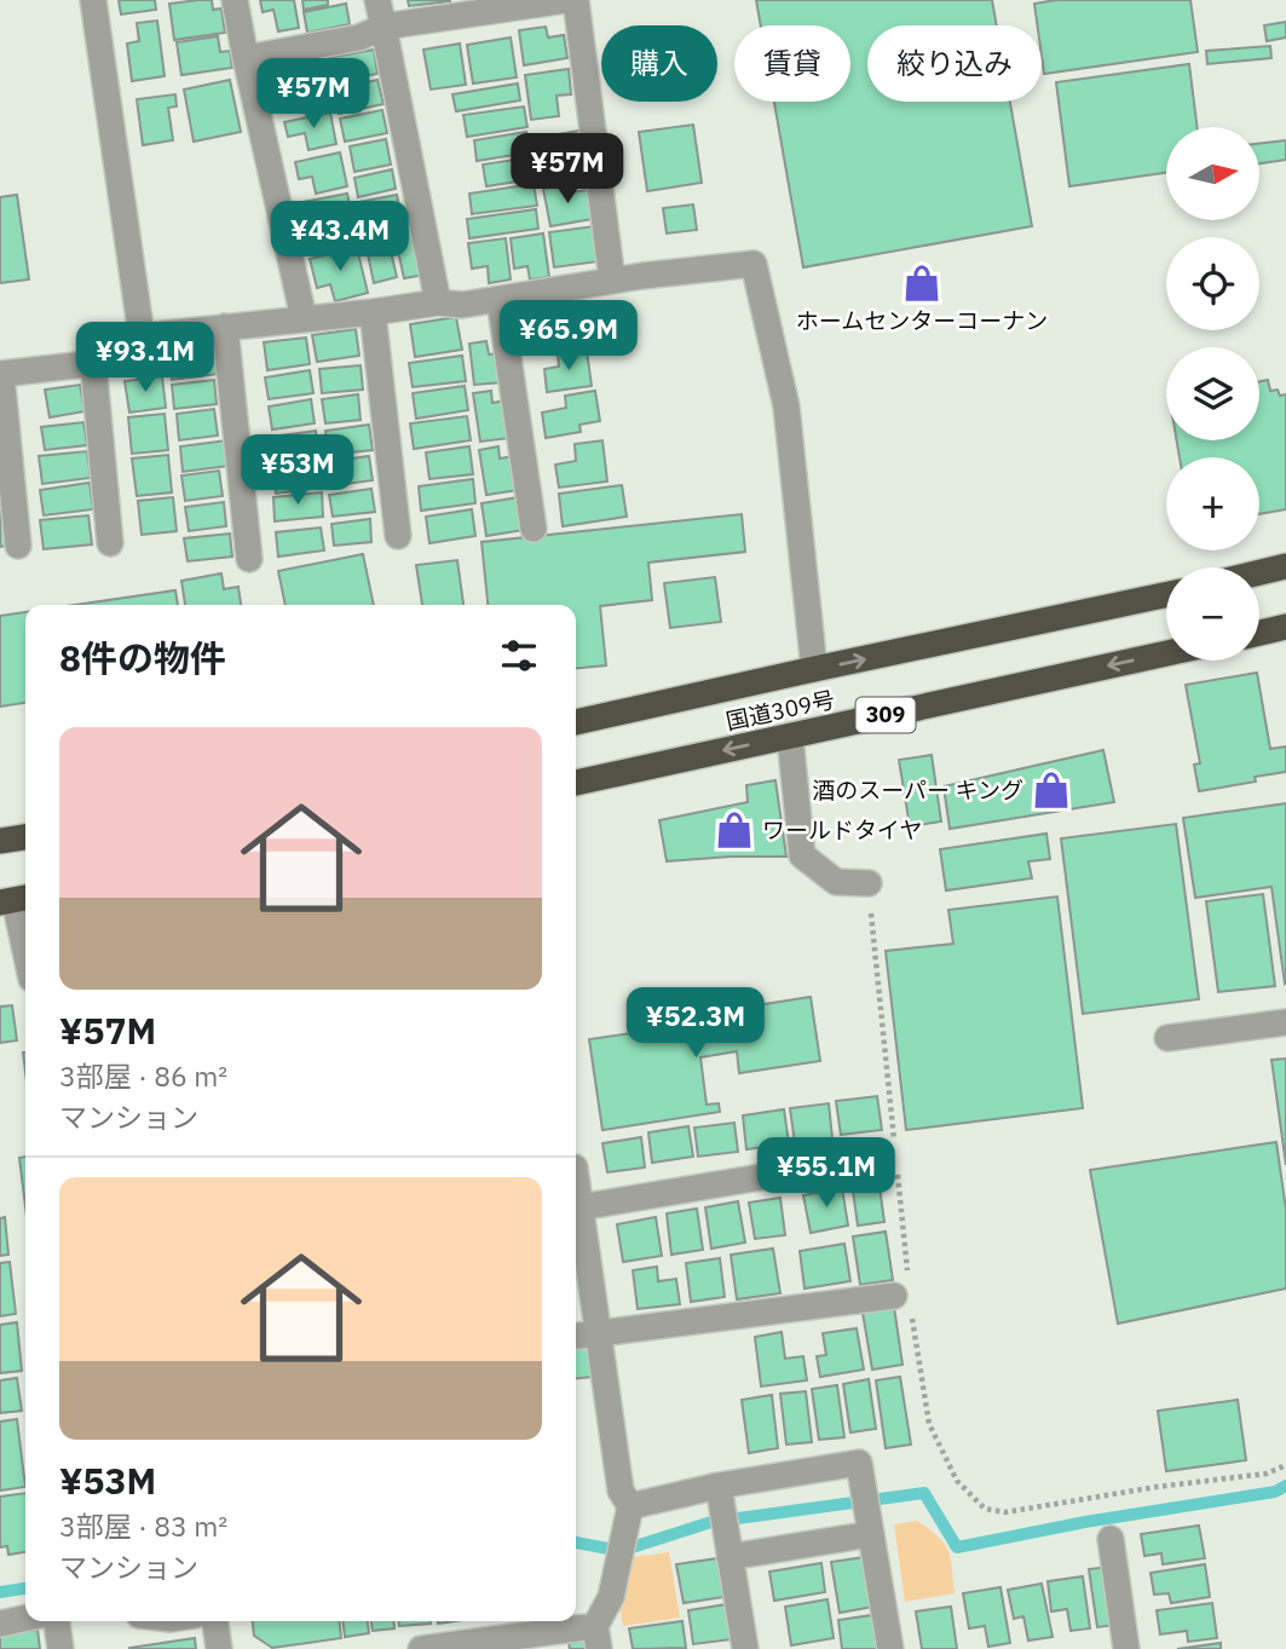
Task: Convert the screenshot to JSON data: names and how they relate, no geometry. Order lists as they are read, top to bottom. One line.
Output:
{"streets":{"highway":["国道309号","309"]},"places":{"shop":["ホームセンターコーナン","酒のスーパー キング","ワールドタイヤ"]},"north":"right","page":{"chip":["購入","賃貸","絞り込み"],"price":["¥57M","¥57M","¥43.4M","¥65.9M","¥93.1M","¥53M","¥52.3M","¥55.1M"],"map_buttons":["+","−"],"heading":"8件の物件","list":[{"name":"¥57M","note":"3部屋 · 86 m² · マンション"},{"name":"¥53M","note":"3部屋 · 83 m² · マンション"}]}}
